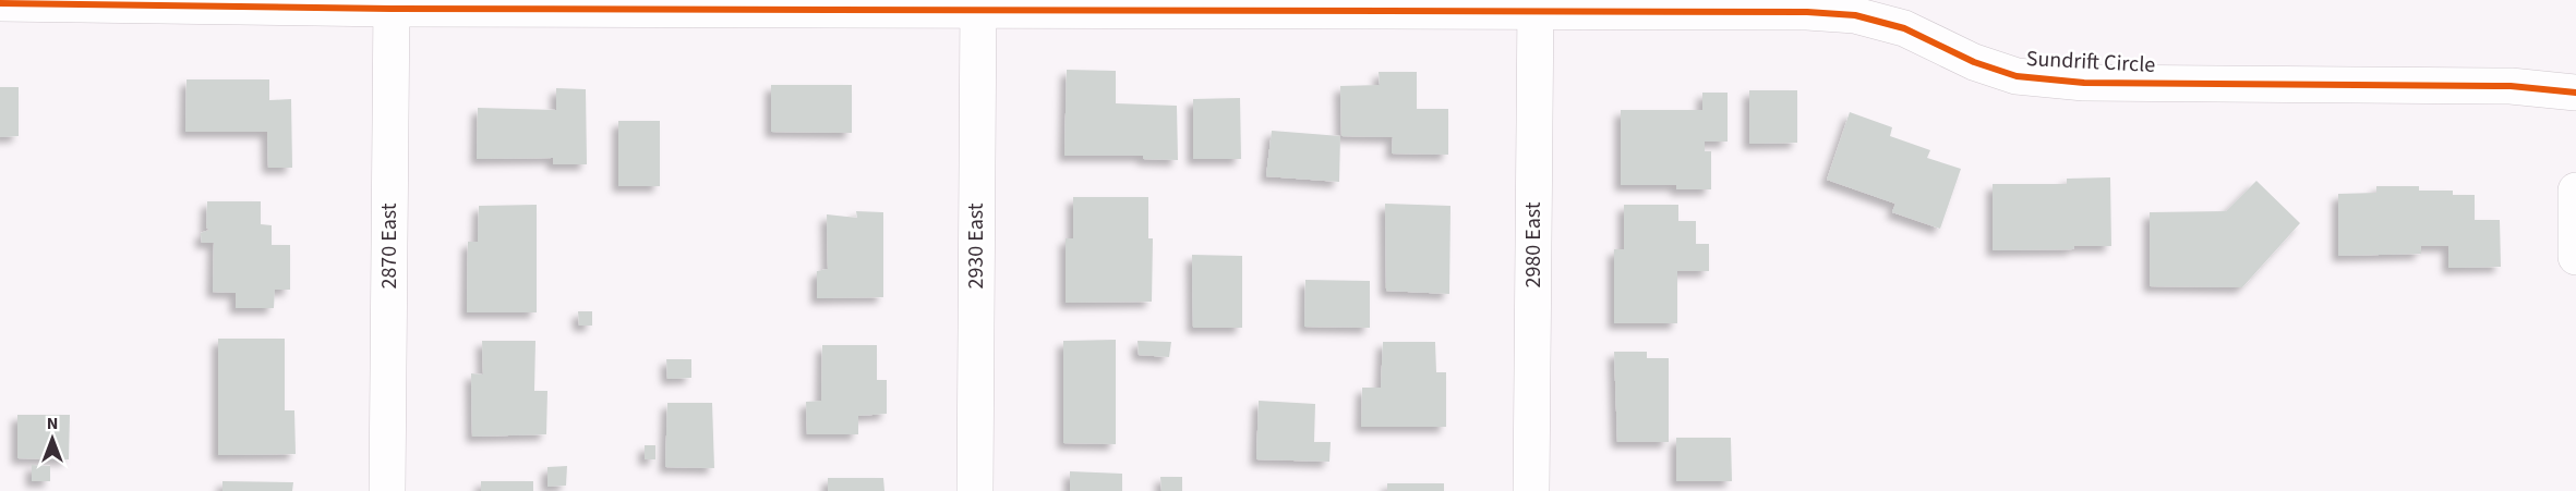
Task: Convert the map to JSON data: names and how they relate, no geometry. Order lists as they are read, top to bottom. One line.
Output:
{"streets":{"street":["Sundrift Circle","2980 East","2870 East","2930 East"]},"crossings":[["Sundrift Circle","2980 East"],["Sundrift Circle","2870 East"],["Sundrift Circle","2930 East"]],"north":"top"}
